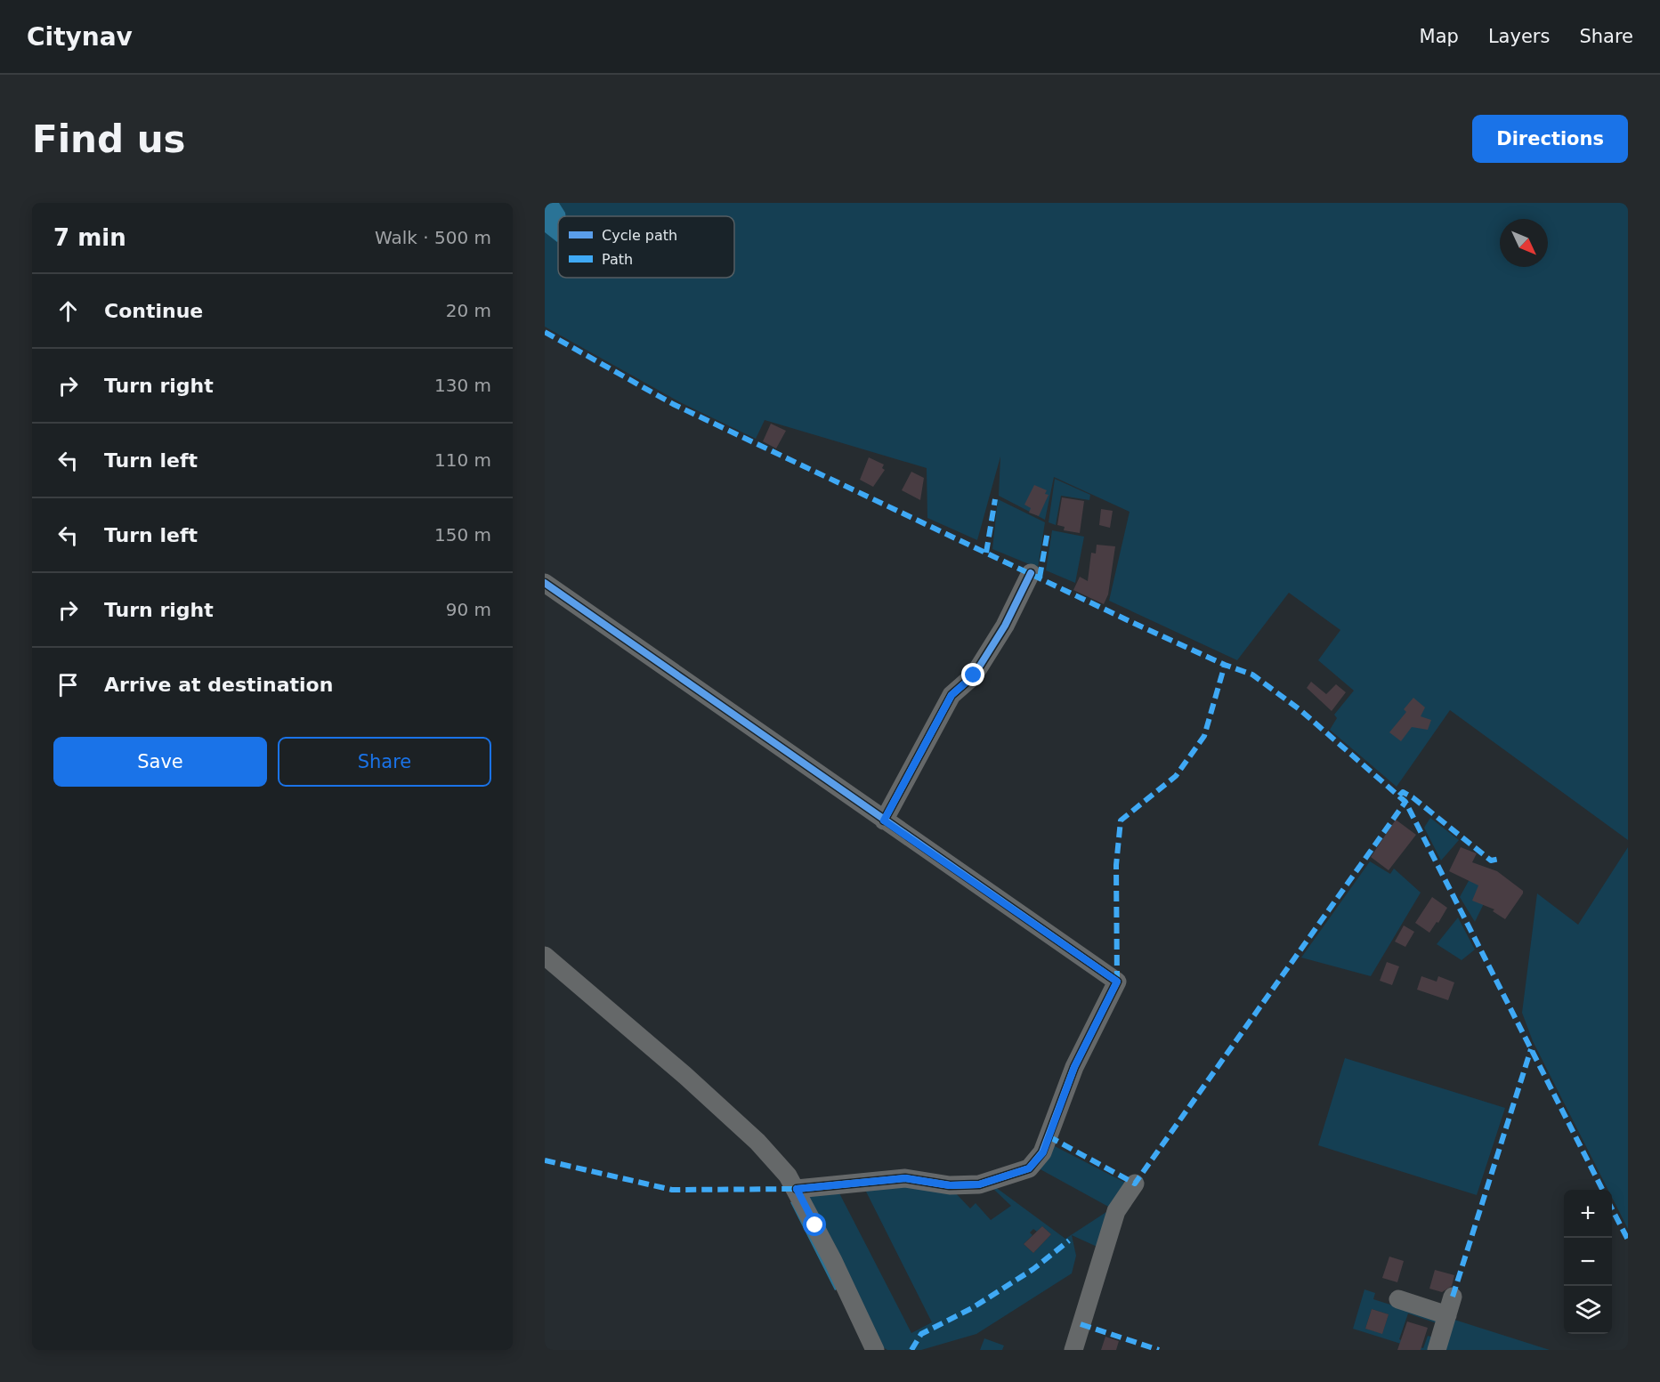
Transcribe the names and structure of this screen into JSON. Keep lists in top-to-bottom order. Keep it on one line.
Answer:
{"legend":["Cycle path","Path"],"north":"bottom right","page":{"header":"Citynav","nav":["Map","Layers","Share"],"buttons":["Directions",["Save","Share"]],"title":"Find us","heading":["7 min","Walk · 500 m"],"list":[["Continue","20 m"],["Turn right","130 m"],["Turn left","110 m"],["Turn left","150 m"],["Turn right","90 m"],"Arrive at destination"],"map_buttons":["+","−"]}}
